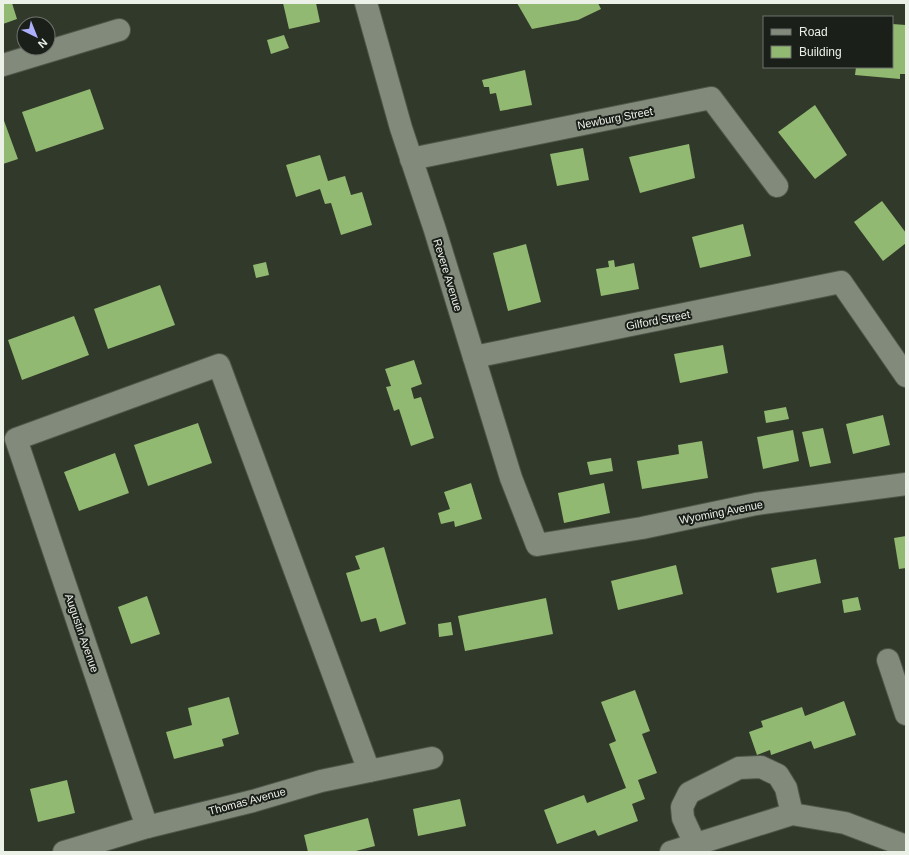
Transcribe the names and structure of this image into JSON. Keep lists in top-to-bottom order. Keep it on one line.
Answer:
{"streets":{"street":["Newburg Street","Revere Avenue","Gilford Street","Wyoming Avenue","Augustin Avenue","Thomas Avenue"]},"crossings":[["Newburg Street","Revere Avenue"],["Revere Avenue","Gilford Street"],["Revere Avenue","Wyoming Avenue"],["Augustin Avenue","Thomas Avenue"]],"legend":["Road","Building"],"north":"bottom right"}
